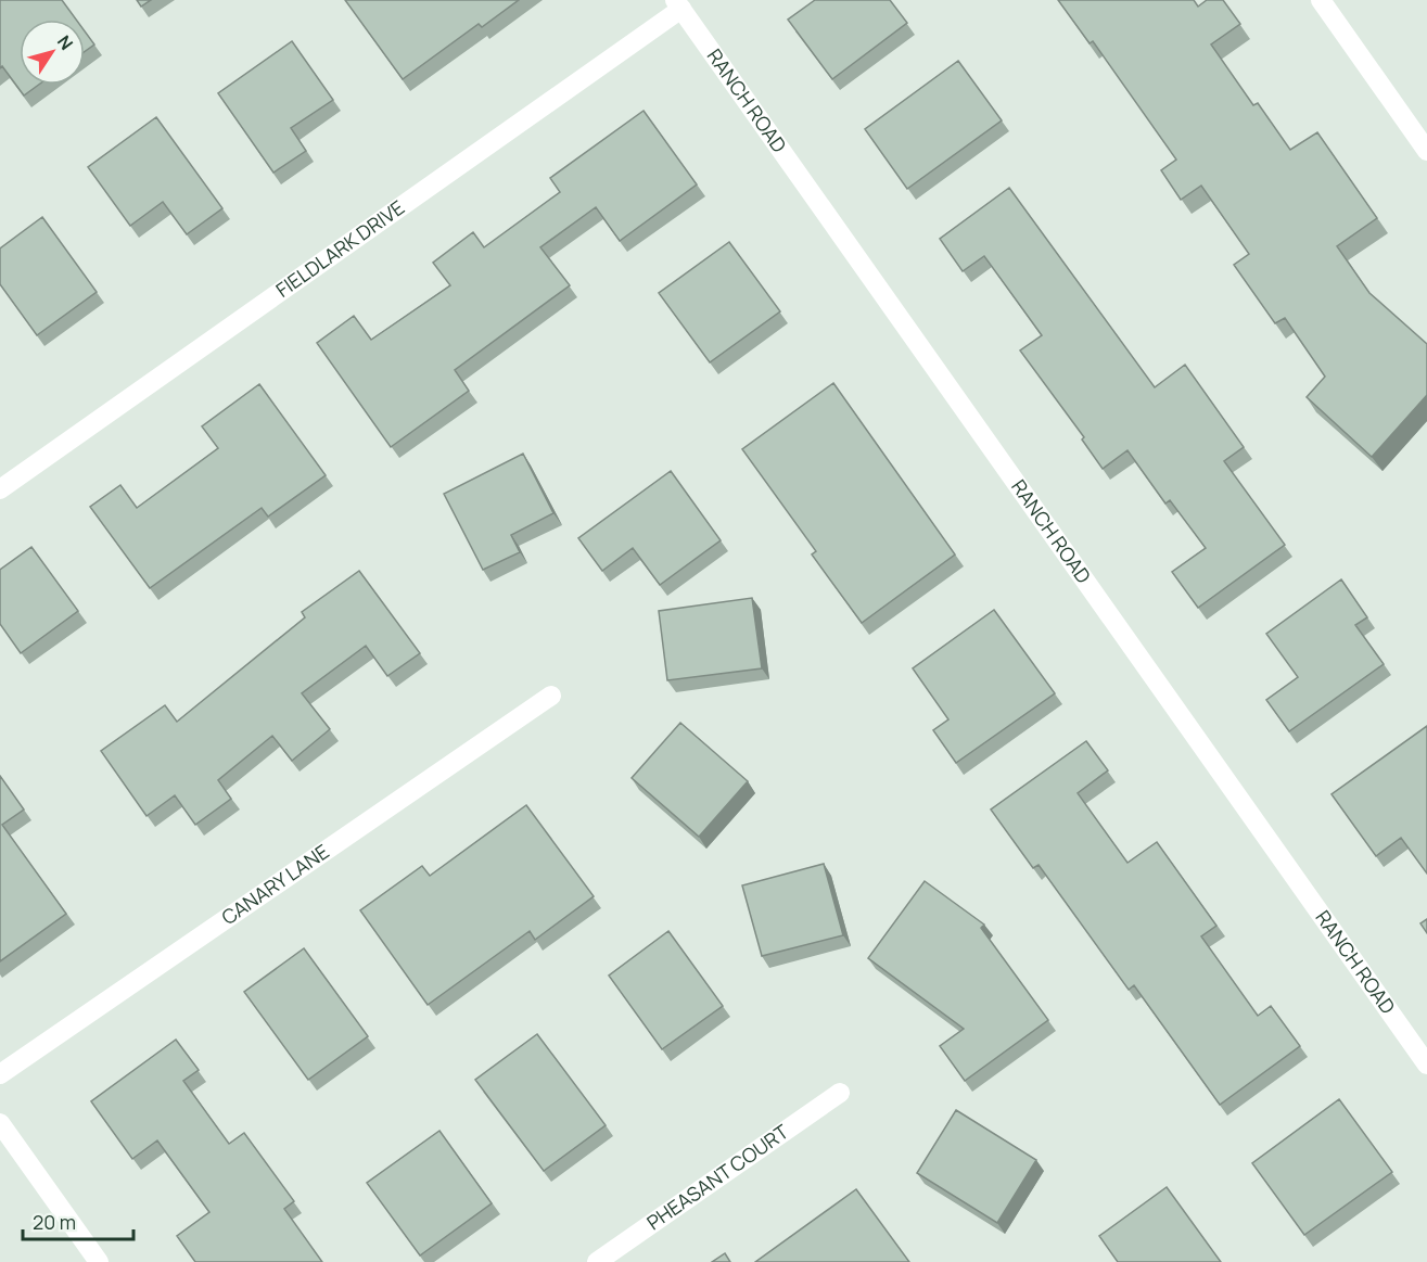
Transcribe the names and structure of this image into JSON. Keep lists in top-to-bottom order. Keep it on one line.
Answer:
{"streets":{"street":["RANCH ROAD","FIELDLARK DRIVE","CANARY LANE","PHEASANT COURT"]},"crossings":[["RANCH ROAD","FIELDLARK DRIVE"]],"scale_bar":"20 m","north":"top right"}
